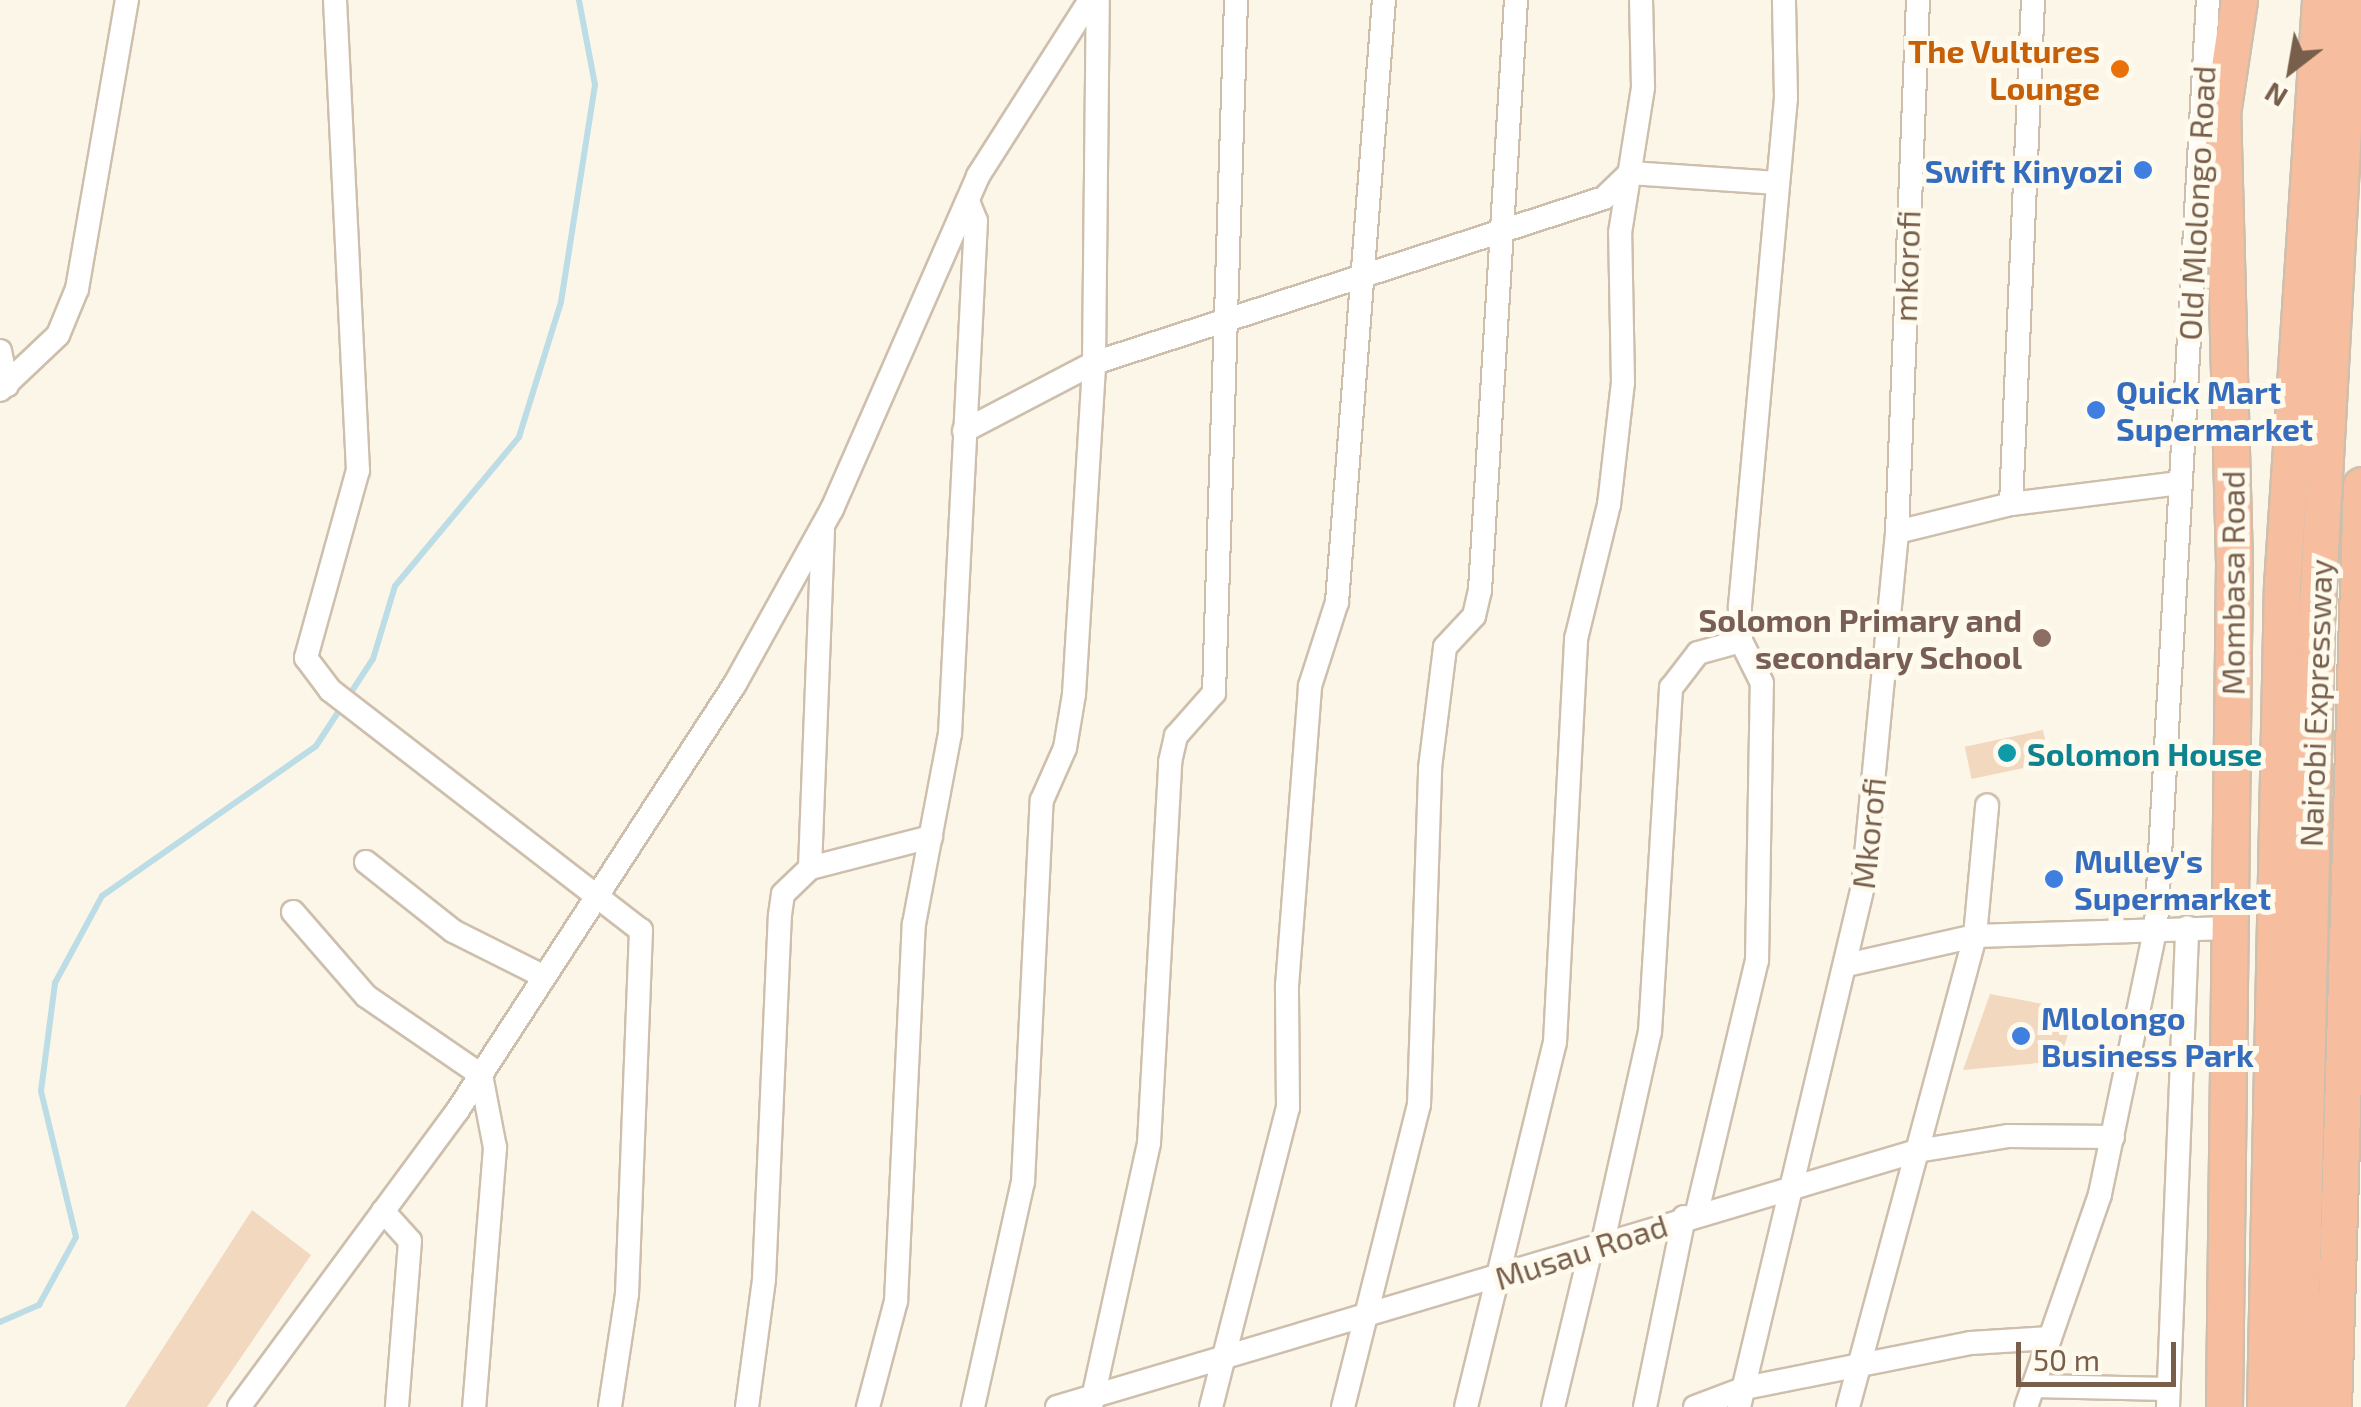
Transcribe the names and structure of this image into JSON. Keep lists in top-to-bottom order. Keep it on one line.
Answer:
{"streets":{"highway":["Mombasa Road","Nairobi Expressway"],"street":["Old Mlolongo Road","mkorofi","Mkorofi","Musau Road"]},"crossings":[["Old Mlolongo Road","Musau Road"],["mkorofi","Mkorofi"],["Mkorofi","Musau Road"]],"places":["The Vultures Lounge","Swift Kinyozi","Quick Mart Supermarket","Solomon Primary and secondary School","Solomon House","Mulley's Supermarket","Mlolongo Business Park"],"scale_bar":"50 m","north":"bottom left"}
